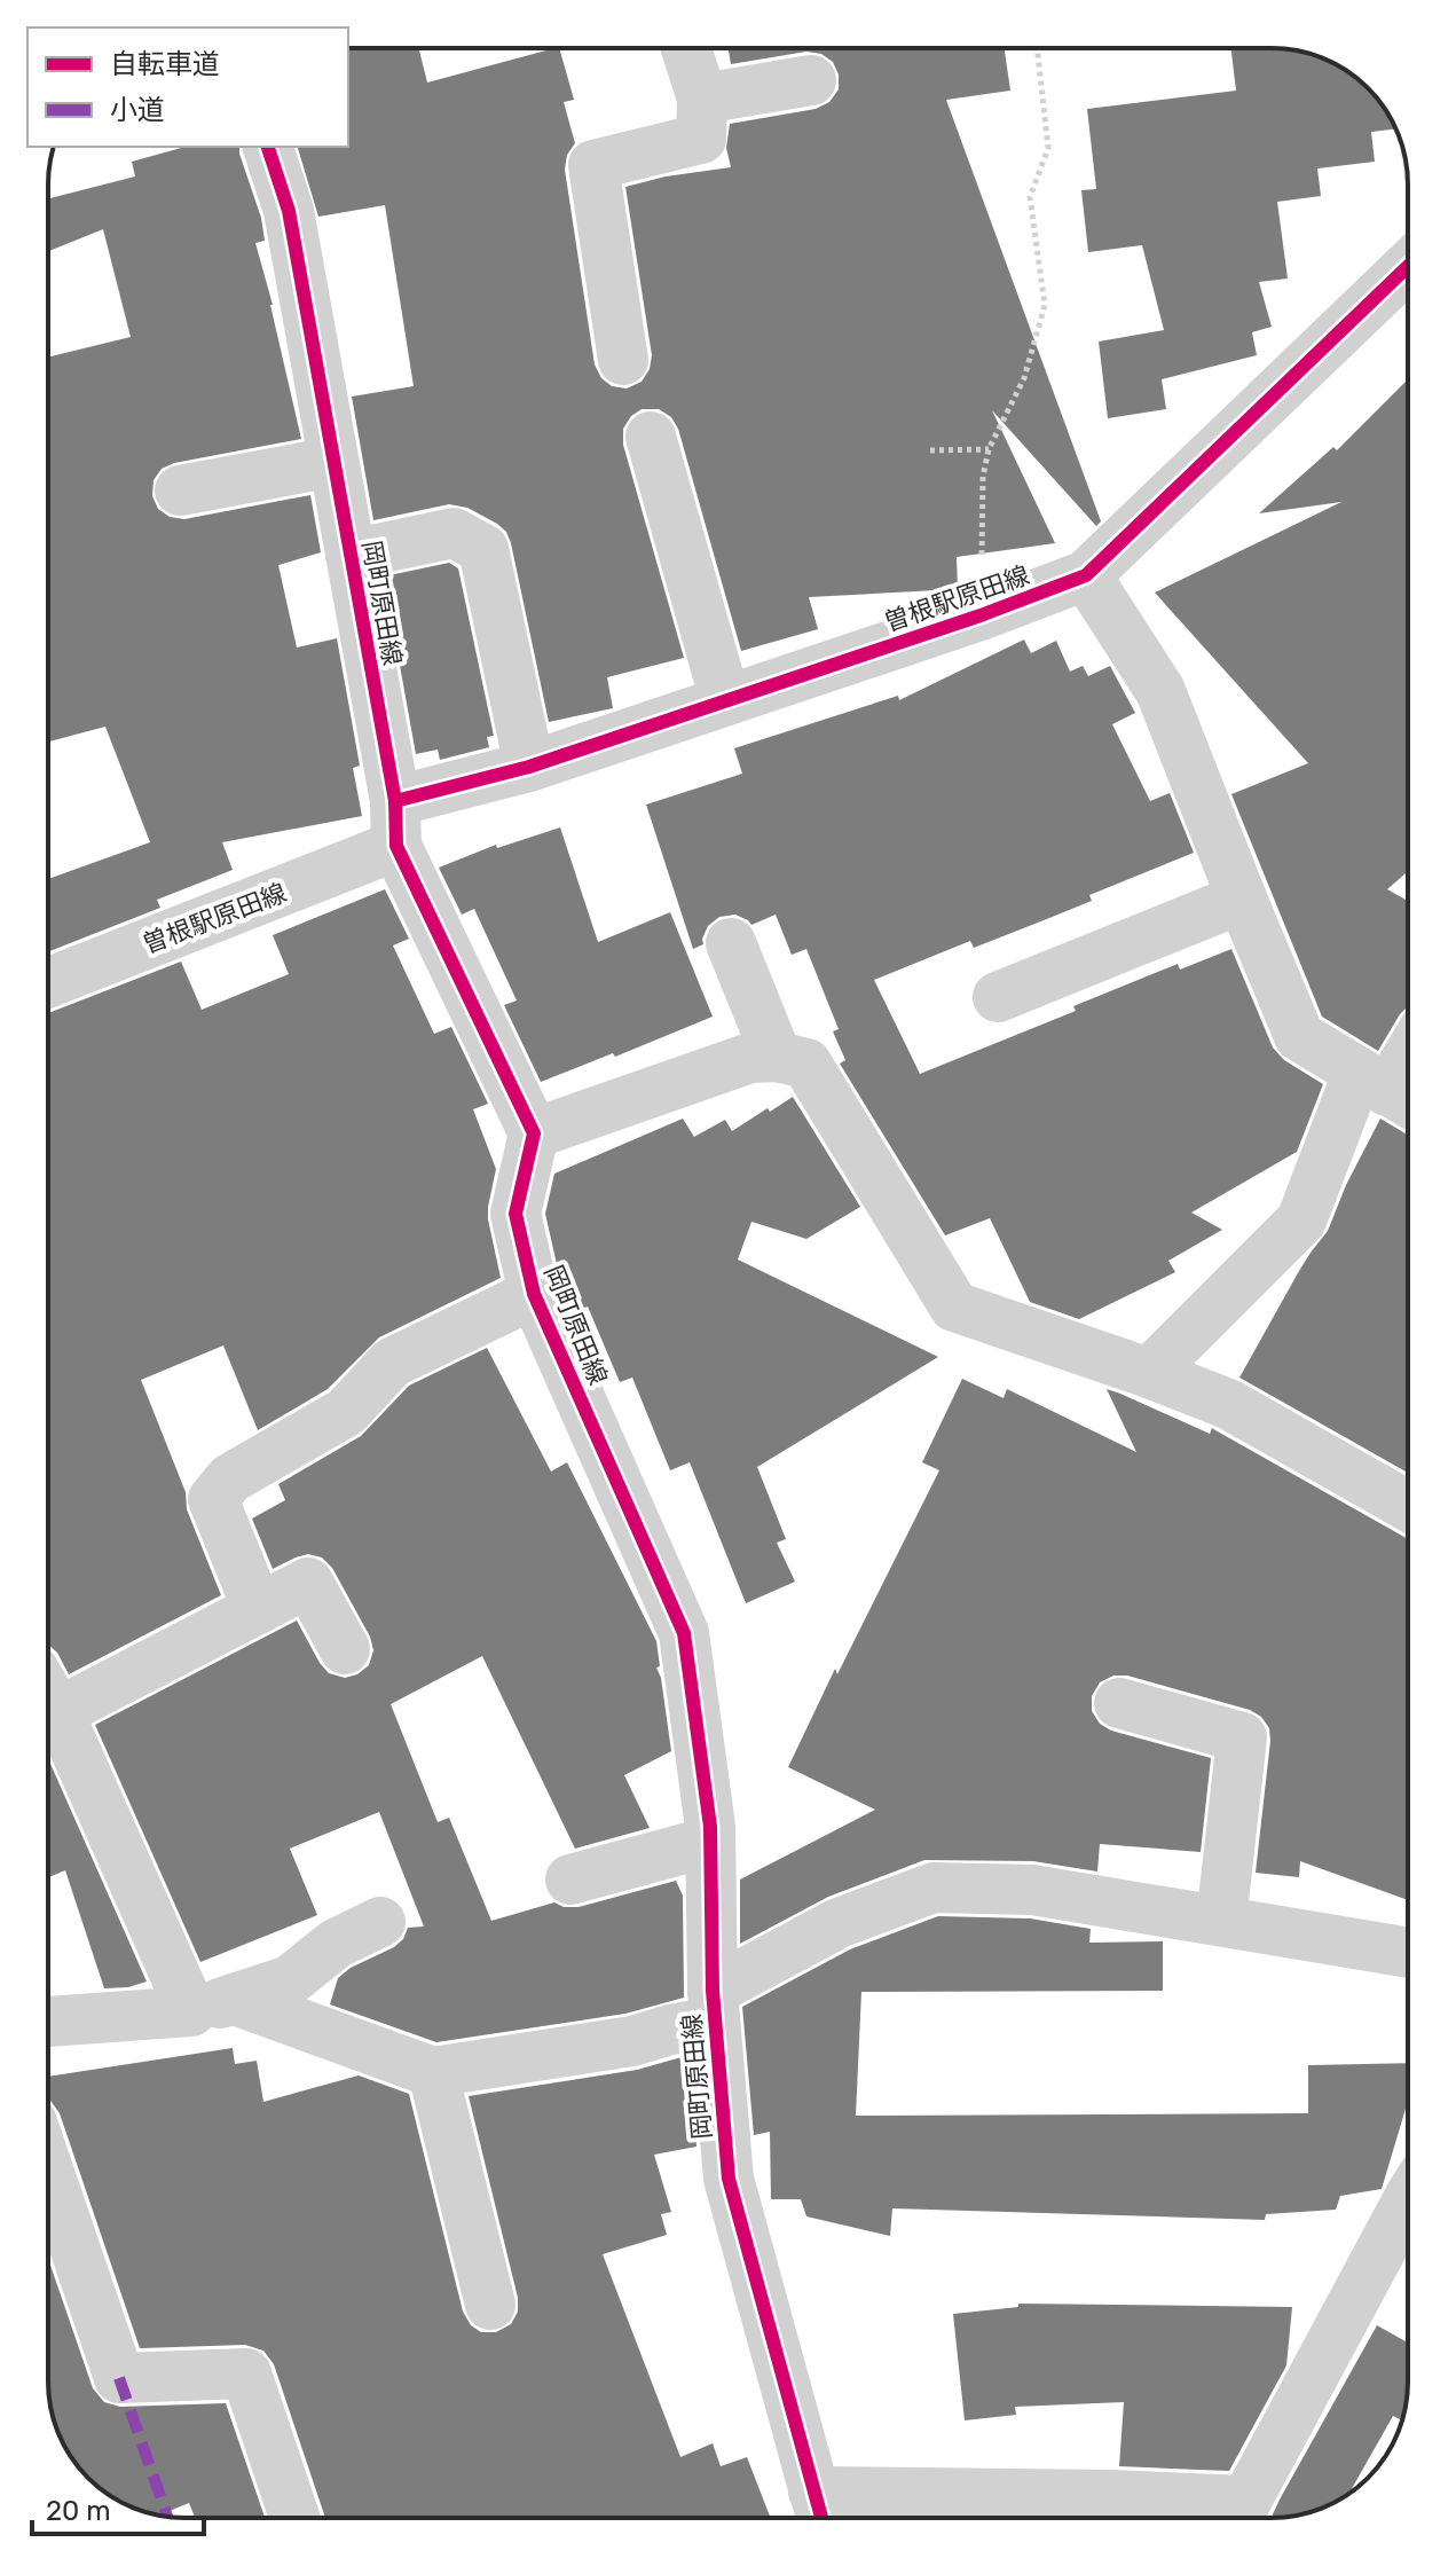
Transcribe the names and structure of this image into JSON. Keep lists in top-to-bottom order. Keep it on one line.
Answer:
{"streets":{"street":["曽根駅原田線","岡町原田線"]},"crossings":[["曽根駅原田線","岡町原田線"]],"legend":["自転車道","小道"],"scale_bar":"20 m"}
